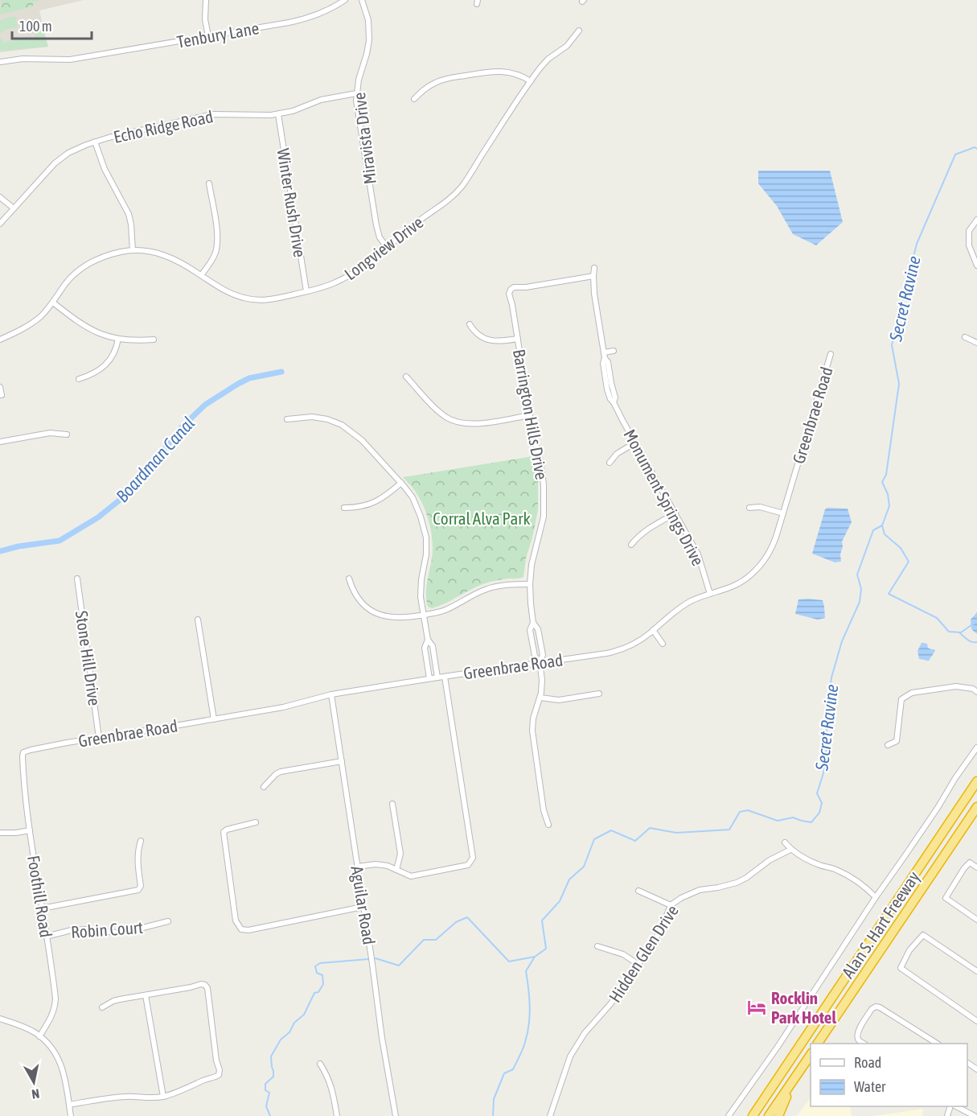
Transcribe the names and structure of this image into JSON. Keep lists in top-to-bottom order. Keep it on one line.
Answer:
{"streets":{"highway":["Alan S. Hart Freeway"],"street":["Tenbury Lane","Echo Ridge Road","Miravista Drive","Winter Rush Drive","Longview Drive","Barrington Hills Drive","Greenbrae Road","Monument Springs Drive","Stone Hill Drive","Foothill Road","Aguilar Road","Robin Court","Hidden Glen Drive"]},"crossings":[["Echo Ridge Road","Miravista Drive"],["Echo Ridge Road","Winter Rush Drive"],["Miravista Drive","Longview Drive"],["Winter Rush Drive","Longview Drive"],["Barrington Hills Drive","Greenbrae Road"],["Barrington Hills Drive","Monument Springs Drive"],["Greenbrae Road","Monument Springs Drive"],["Greenbrae Road","Stone Hill Drive"],["Greenbrae Road","Foothill Road"],["Greenbrae Road","Aguilar Road"],["Foothill Road","Robin Court"]],"water":["Secret Ravine","Boardman Canal"],"parks":["Corral Alva Park"],"places":{"hotel":["Rocklin Park Hotel"]},"legend":["Road","Water"],"scale_bar":"100 m","north":"bottom"}
